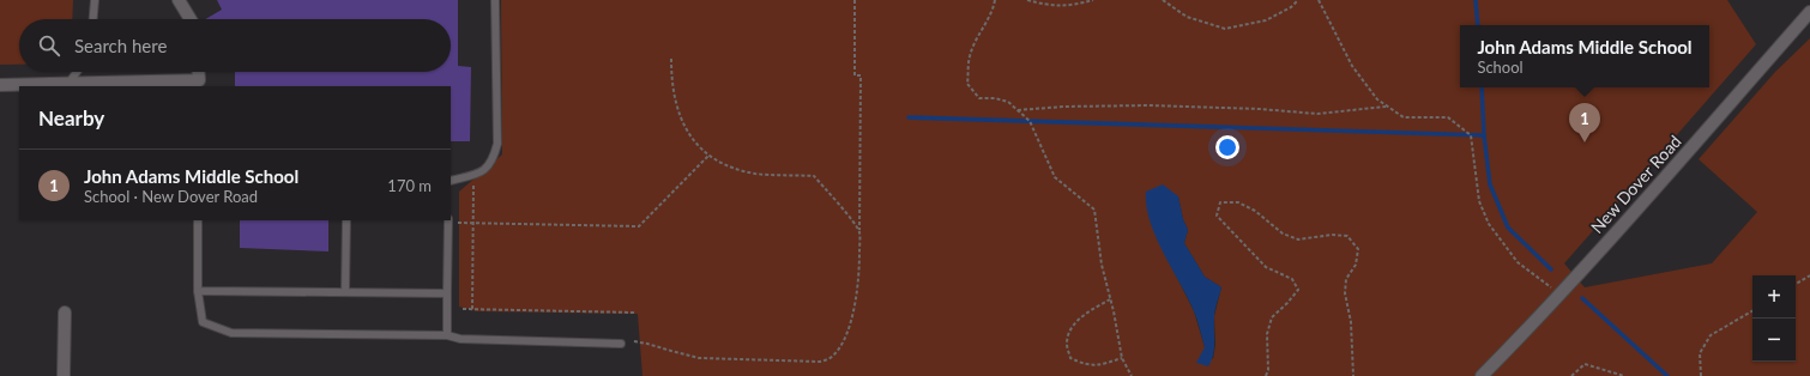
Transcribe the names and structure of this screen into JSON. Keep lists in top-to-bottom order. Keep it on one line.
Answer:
{"streets":{"street":["New Dover Road"]},"page":{"search":"Search here","popup":["John Adams Middle School","School"],"heading":"Nearby","pins":"1","list":[{"mark":"1","name":"John Adams Middle School","note":"School · New Dover Road","value":"170 m"}],"map_buttons":["+","−"]}}
